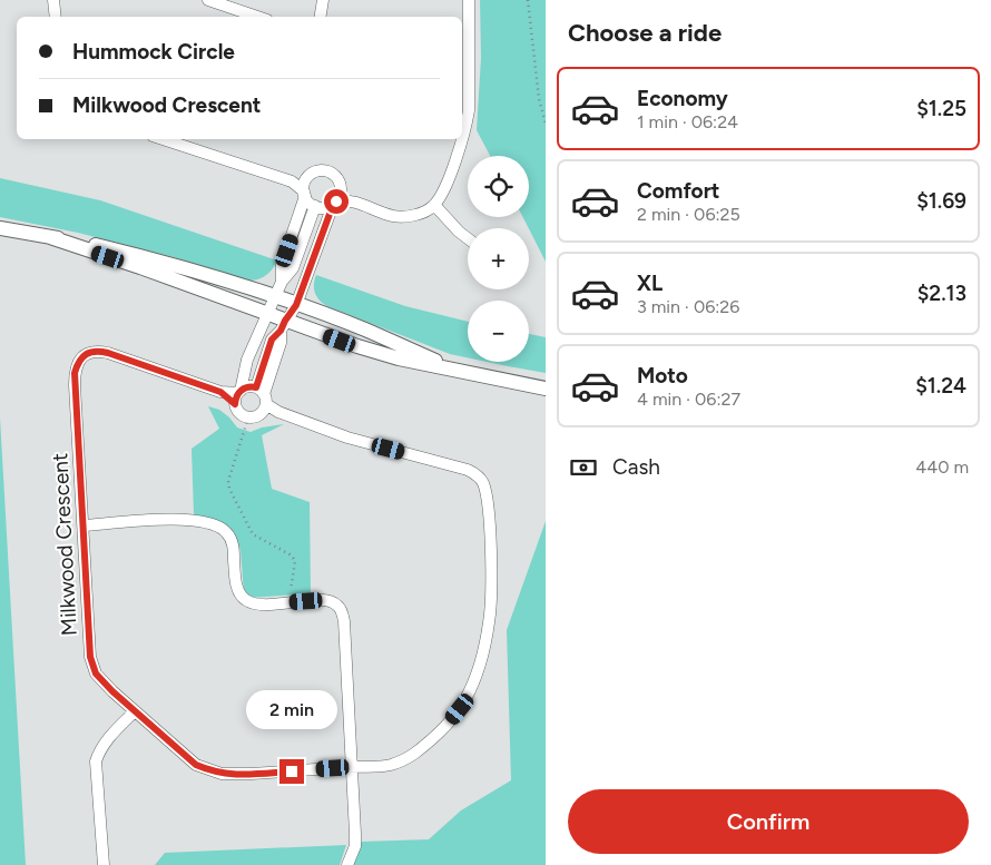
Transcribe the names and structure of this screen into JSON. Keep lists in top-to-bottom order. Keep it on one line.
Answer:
{"streets":{"street":["Milkwood Crescent"]},"page":{"heading":"Choose a ride","banner":["Hummock Circle","Milkwood Crescent"],"list":[{"name":"Economy","note":"1 min · 06:24","value":"$1.25"},{"name":"Comfort","note":"2 min · 06:25","value":"$1.69"},{"name":"XL","note":"3 min · 06:26","value":"$2.13"},{"name":"Moto","note":"4 min · 06:27","value":"$1.24"}],"map_buttons":["+","−"],"pay":["Cash","440 m"],"bubble":"2 min","buttons":"Confirm"}}
